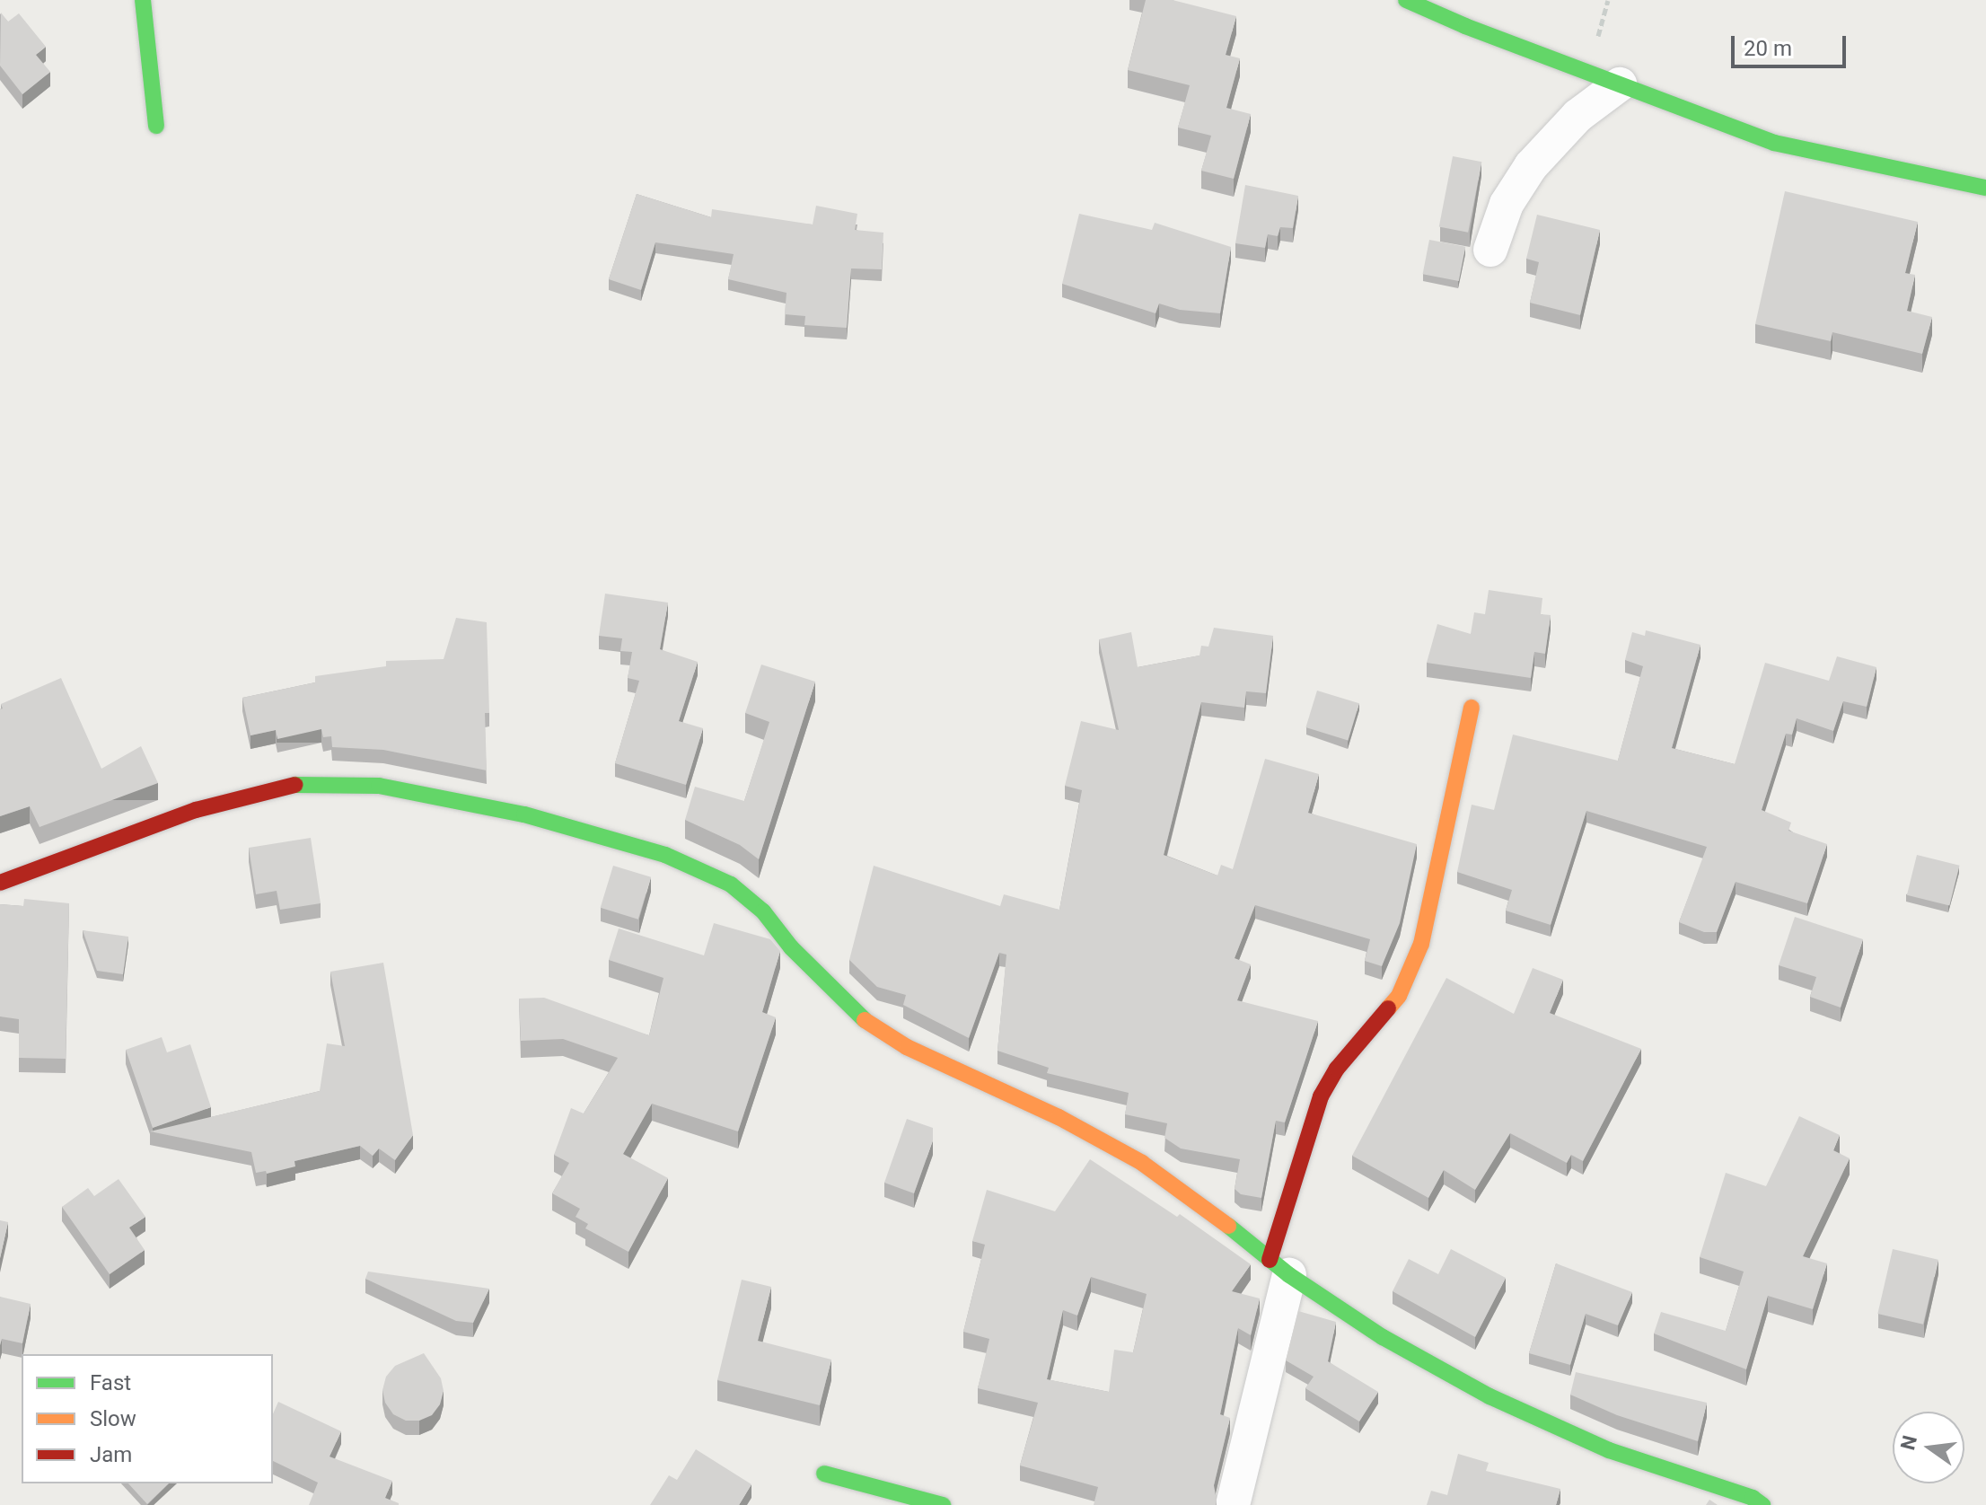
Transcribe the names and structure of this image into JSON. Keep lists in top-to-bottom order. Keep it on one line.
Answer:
{"legend":["Fast","Slow","Jam"],"scale_bar":"20 m","north":"left"}
